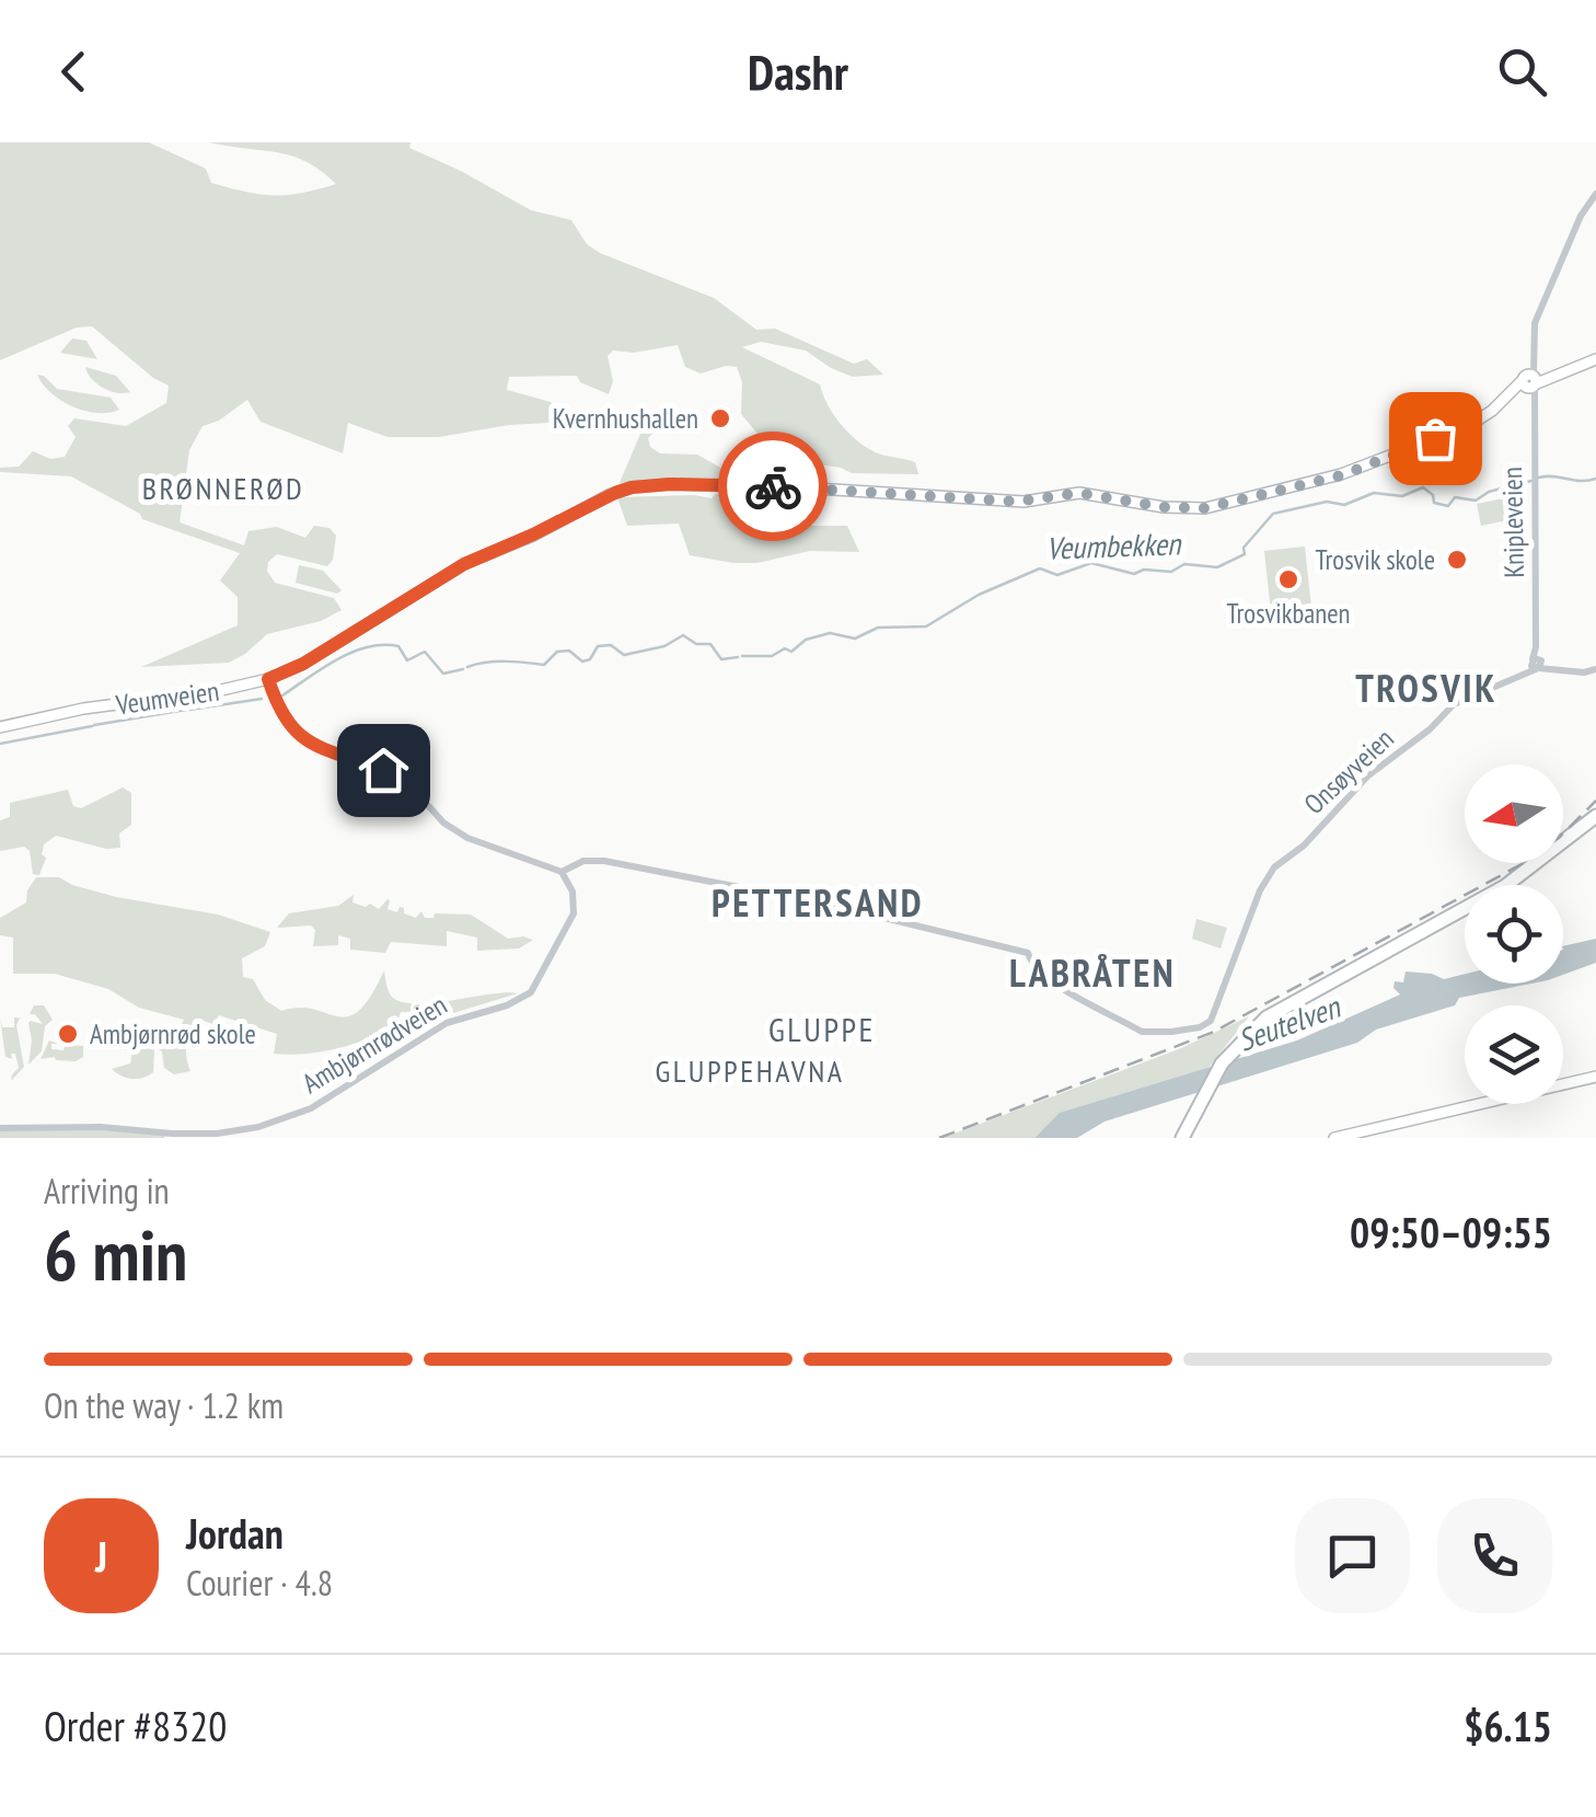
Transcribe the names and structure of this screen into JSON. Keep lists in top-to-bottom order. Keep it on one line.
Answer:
{"streets":{"main road":["Veumveien"],"street":["Knipleveien","Onsøyveien","Ambjørnrødveien"]},"crossings":[["Knipleveien","Veumveien"],["Knipleveien","Onsøyveien"],["Onsøyveien","Ambjørnrødveien"]],"districts":["BRØNNERØD","TROSVIK","PETTERSAND","LABRÅTEN","GLUPPE","GLUPPEHAVNA"],"water":["Veumbekken","Seutelven"],"places":["Kvernhushallen","Trosvik skole","Trosvikbanen","Ambjørnrød skole"],"north":"left","page":{"header":"Dashr","heading":["6 min","Arriving in","09:50–09:55"],"panel":["Jordan","Courier · 4.8","Order #8320","$6.15"],"bar":"On the way · 1.2 km","round":"J"}}
